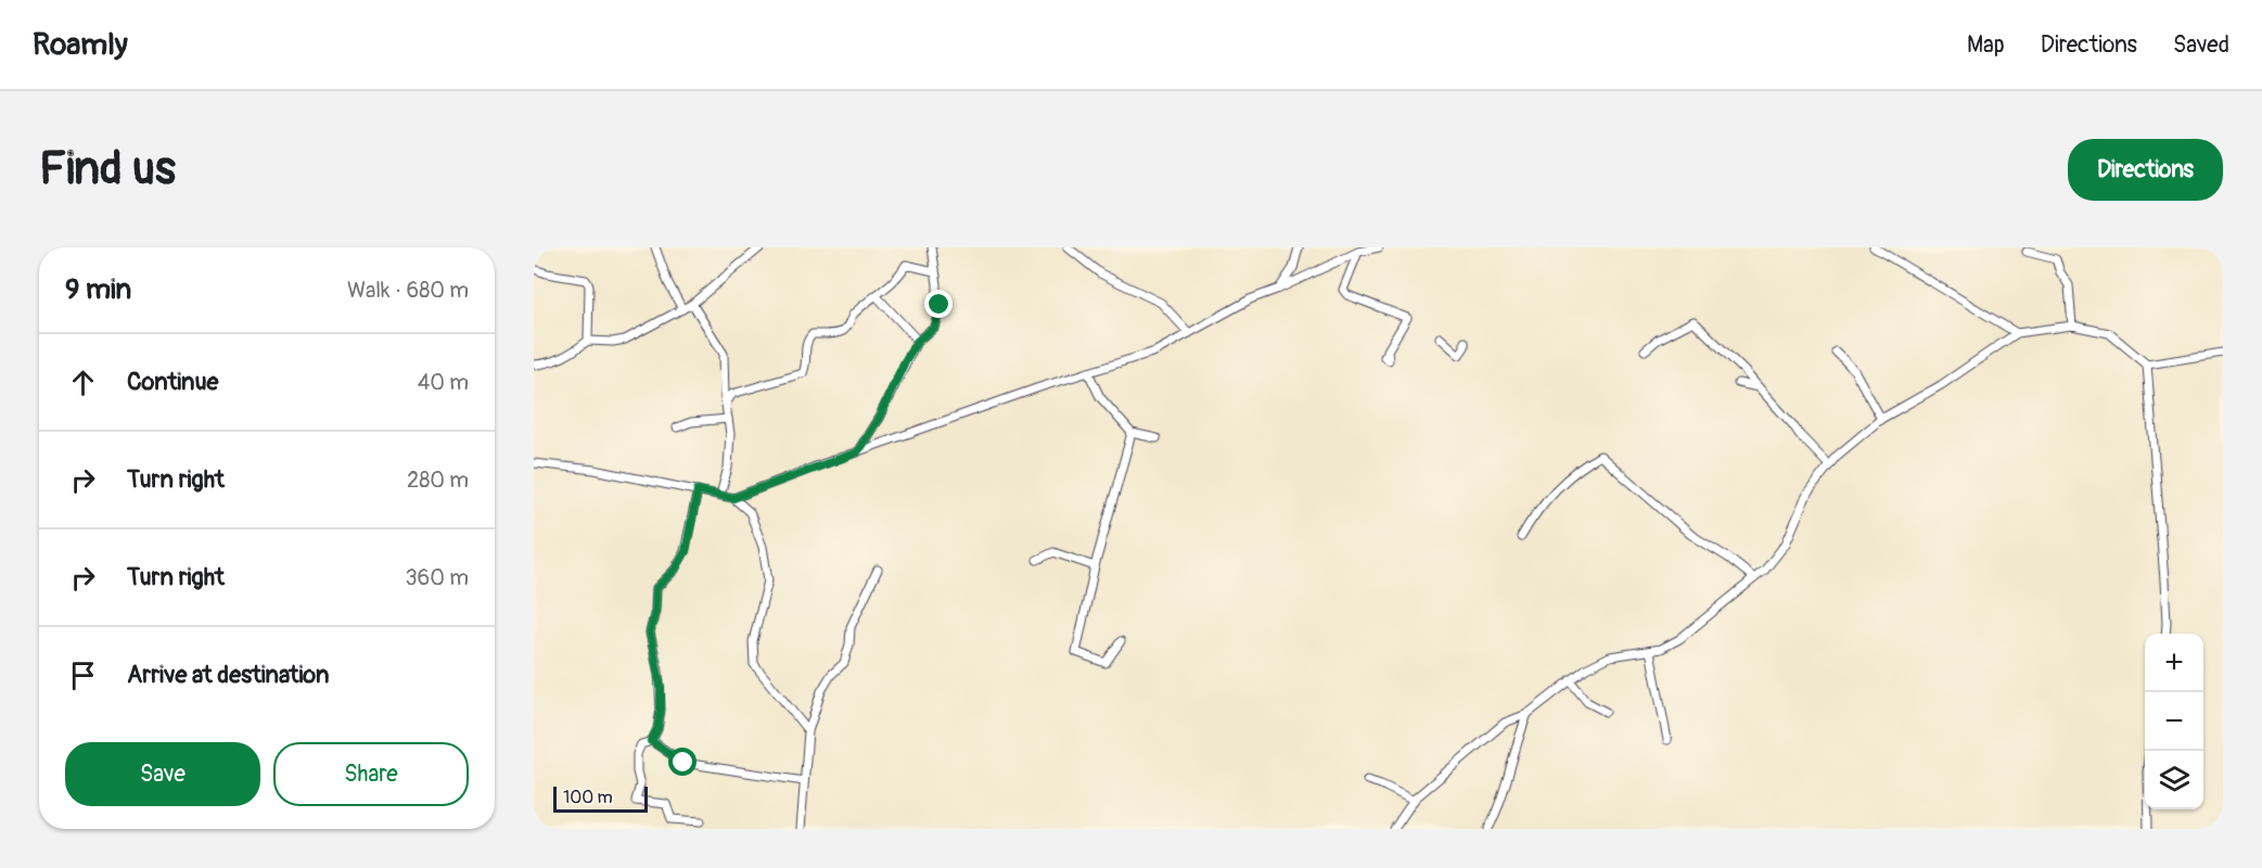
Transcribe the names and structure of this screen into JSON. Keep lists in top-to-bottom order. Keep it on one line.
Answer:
{"scale_bar":"100 m","page":{"header":"Roamly","nav":["Map","Directions","Saved"],"buttons":["Directions",["Save","Share"]],"title":"Find us","heading":["9 min","Walk · 680 m"],"list":[["Continue","40 m"],["Turn right","280 m"],["Turn right","360 m"],"Arrive at destination"],"map_buttons":["+","−"],"scale":"100 m"}}
